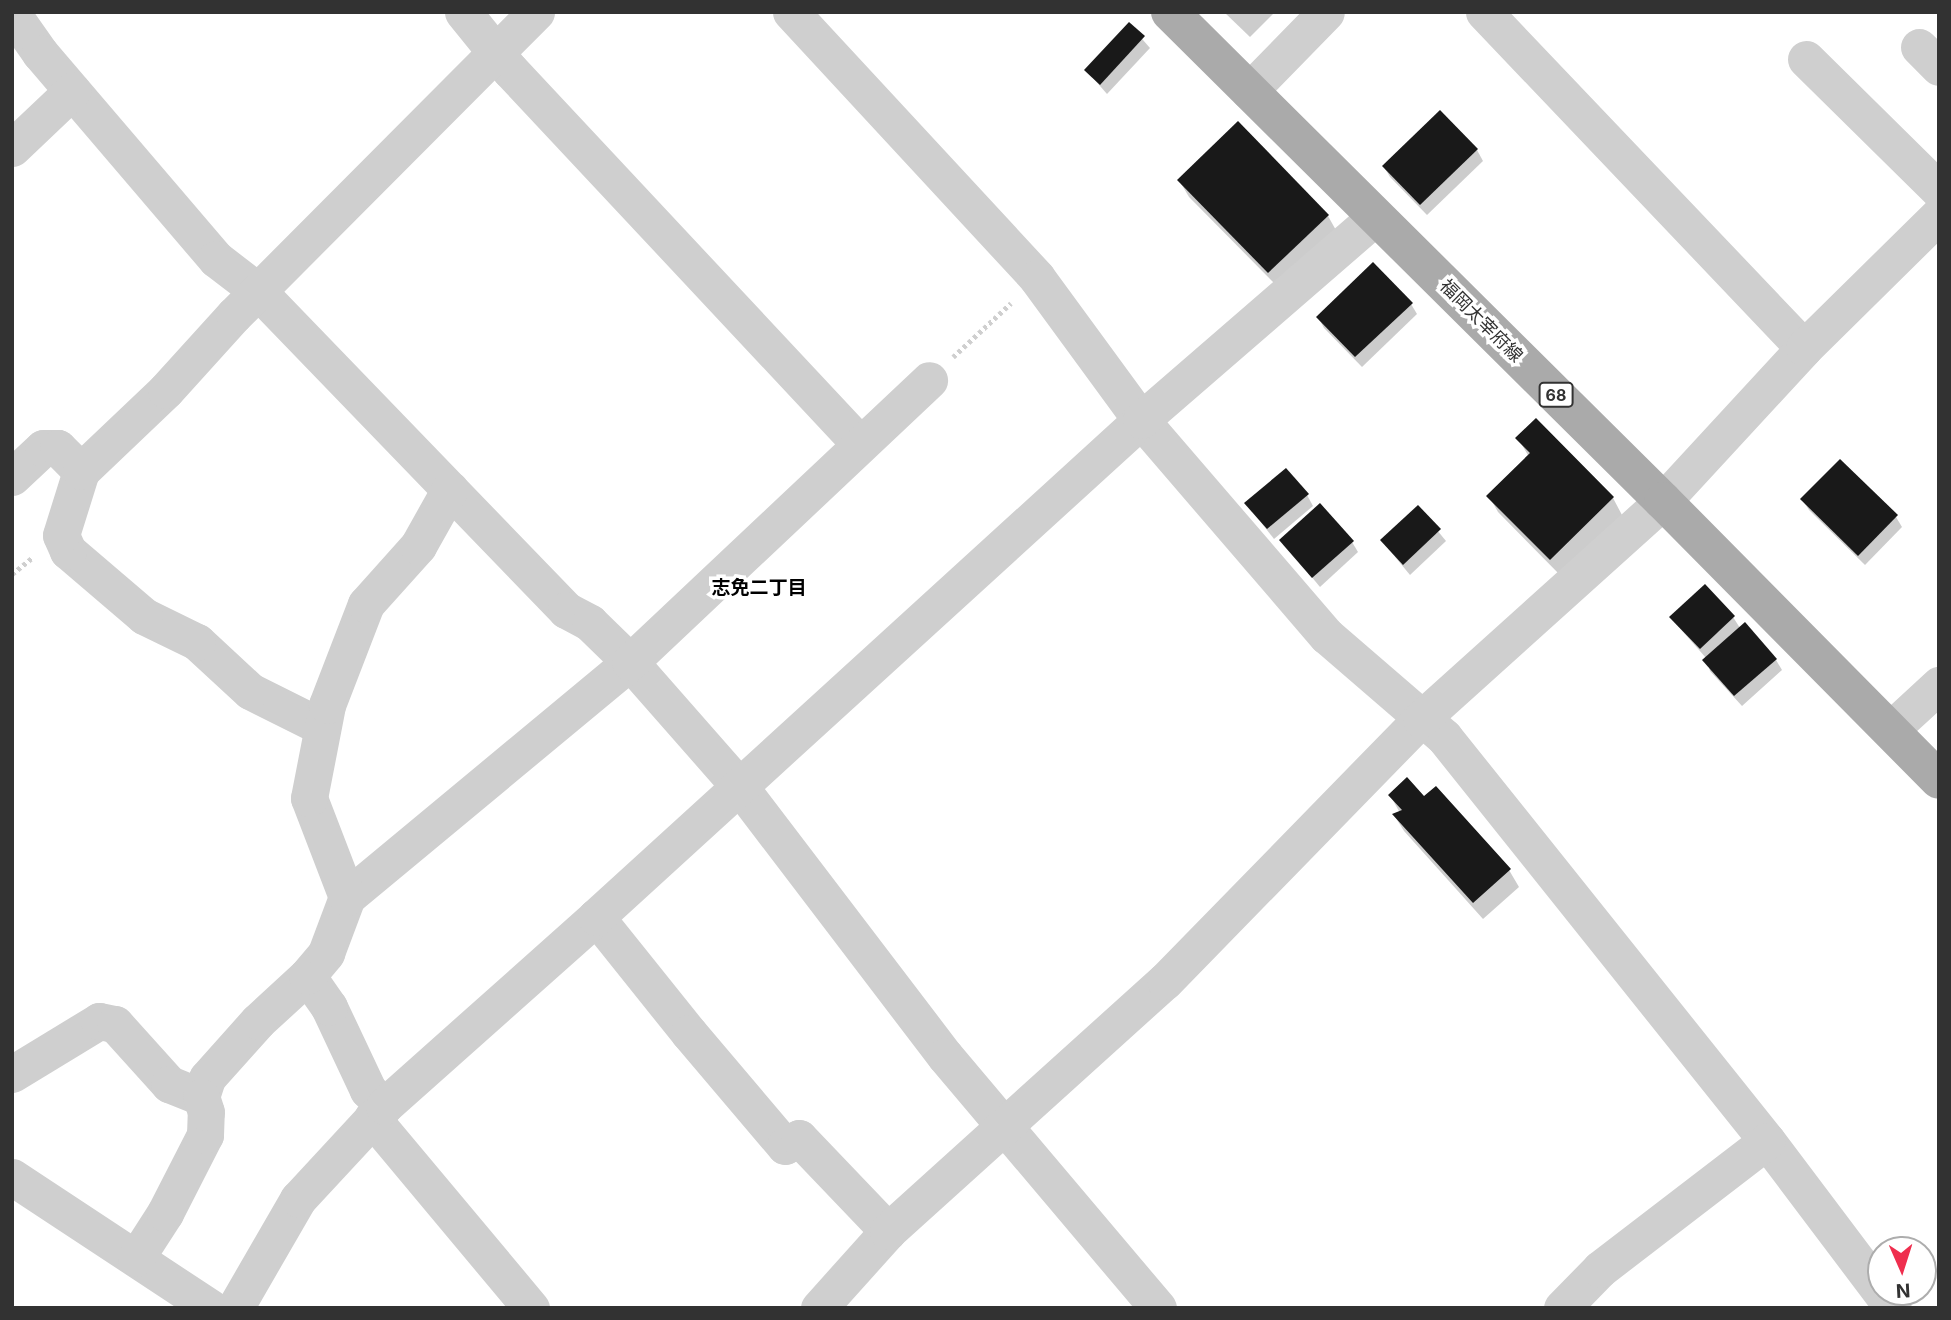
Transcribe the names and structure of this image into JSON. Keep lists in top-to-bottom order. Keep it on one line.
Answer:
{"streets":{"main road":["福岡太宰府線","68"]},"districts":["志免二丁目"],"north":"bottom"}
